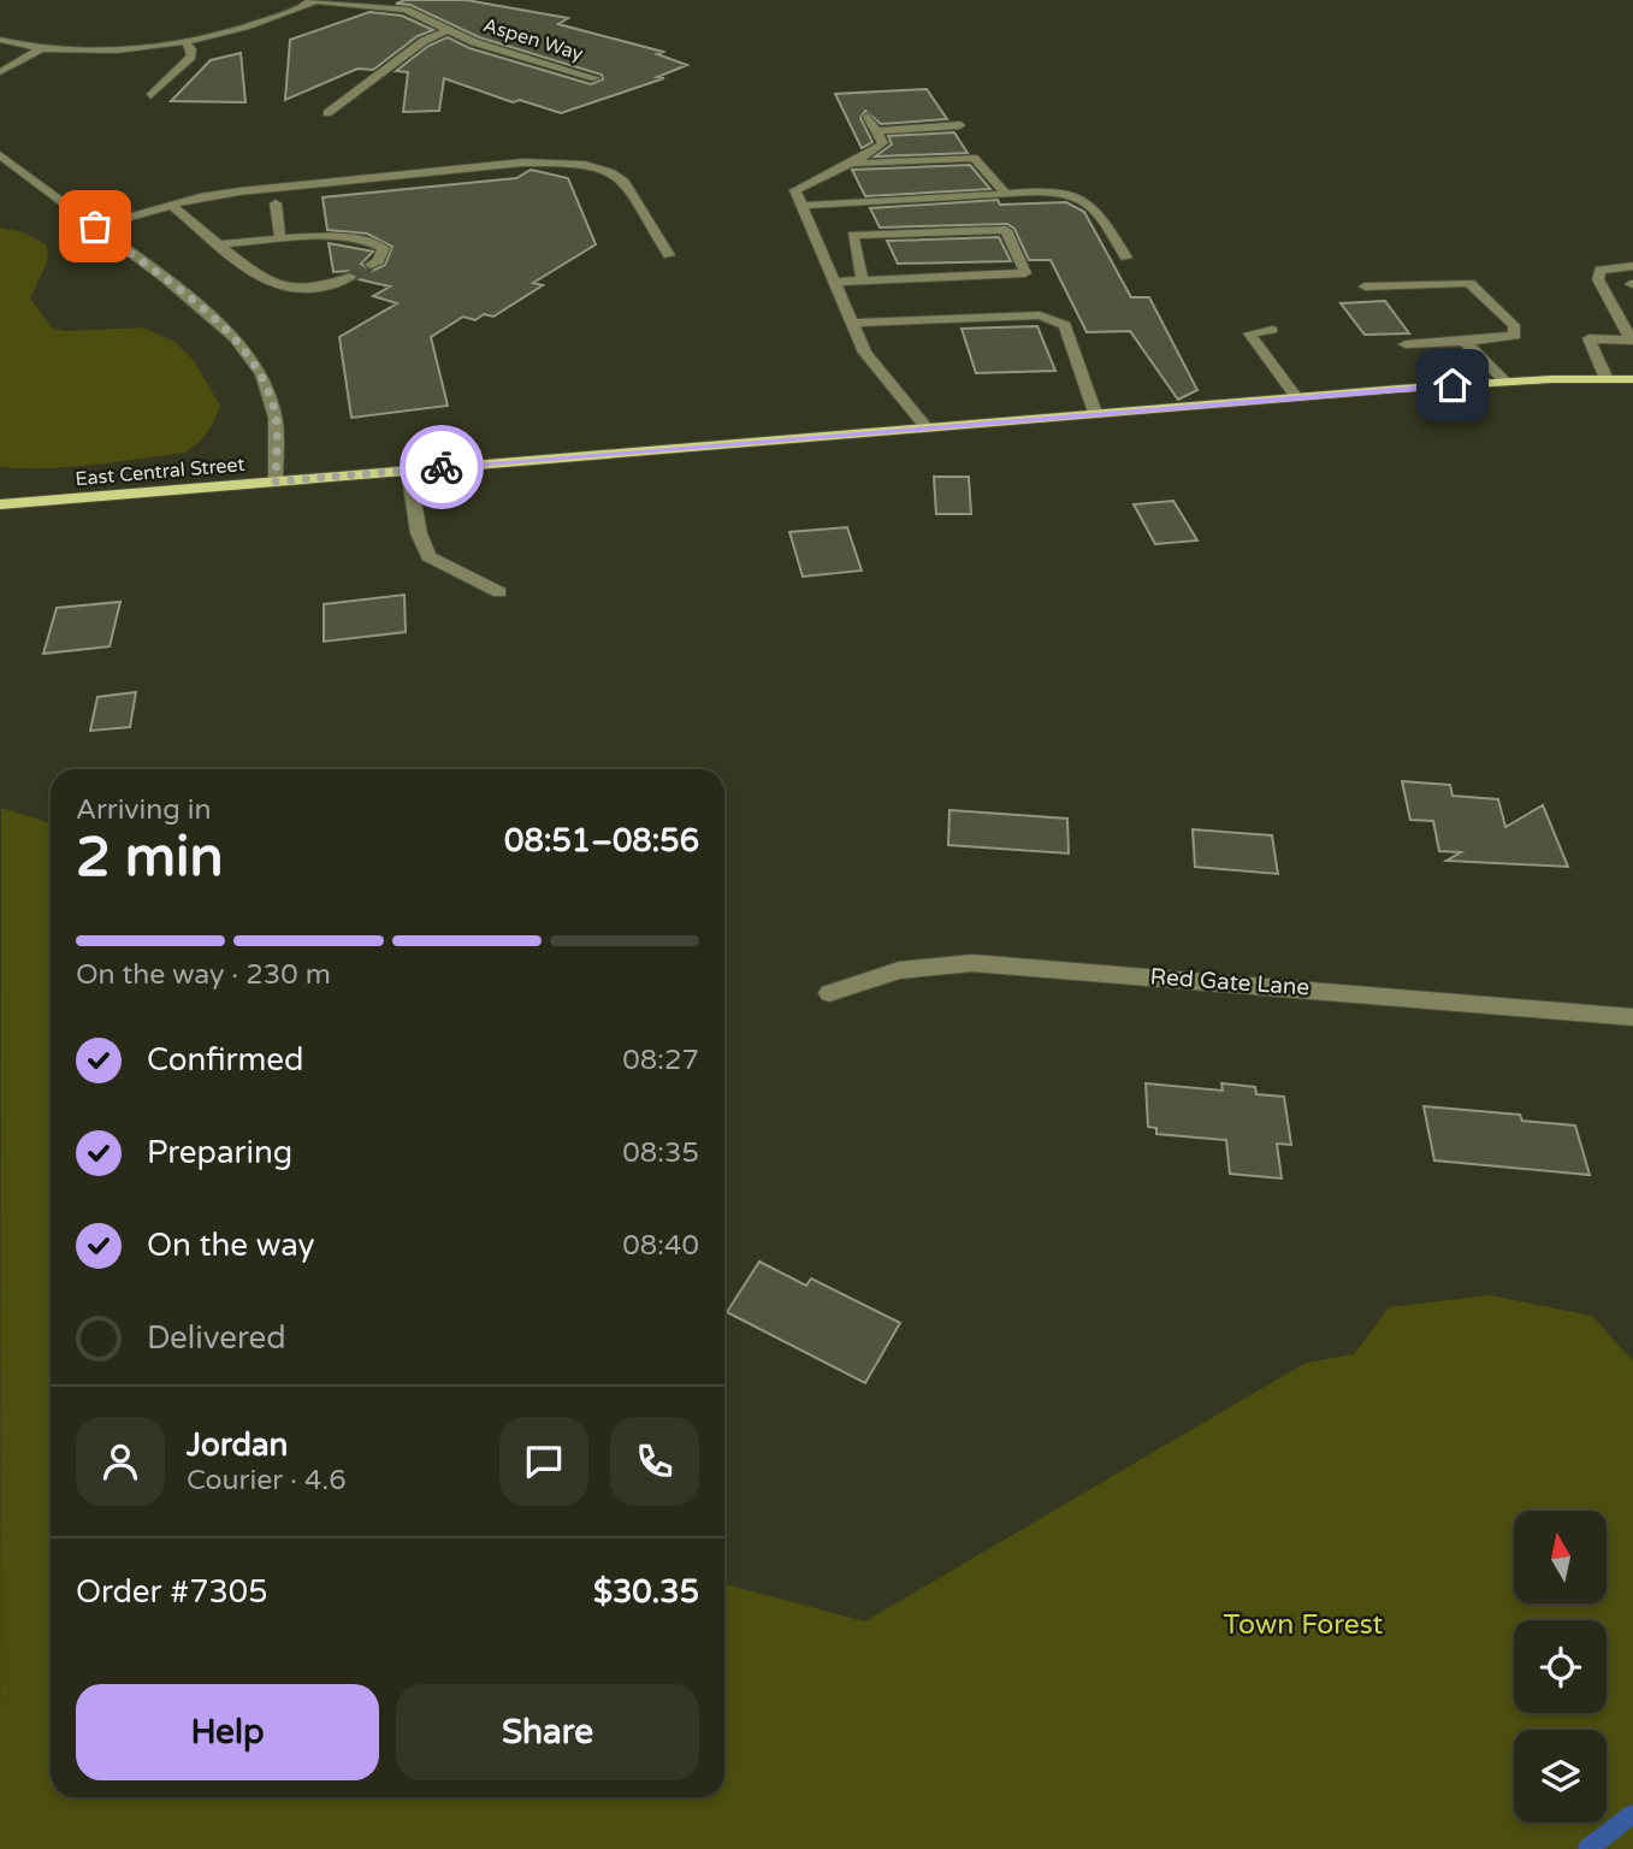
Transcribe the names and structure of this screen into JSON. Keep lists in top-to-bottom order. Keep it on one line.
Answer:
{"streets":{"main road":["East Central Street"],"street":["Aspen Way","Red Gate Lane"]},"parks":["Town Forest"],"north":"top","page":{"heading":["2 min","Arriving in","08:51–08:56"],"panel":["Jordan","Courier · 4.6","Order #7305","$30.35"],"bar":"On the way · 230 m","list":[["Confirmed","08:27"],["Preparing","08:35"],["On the way","08:40"],"Delivered"],"buttons":["Help","Share"]}}
